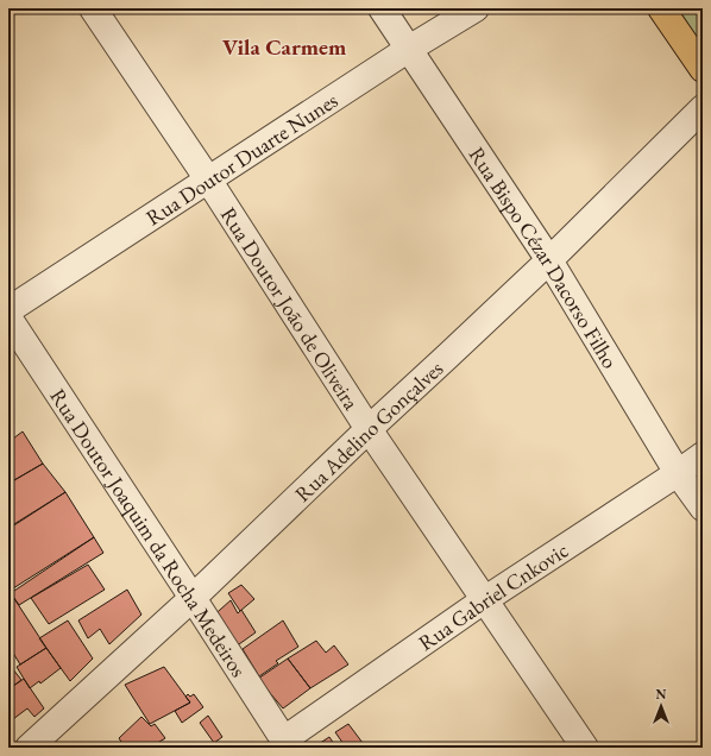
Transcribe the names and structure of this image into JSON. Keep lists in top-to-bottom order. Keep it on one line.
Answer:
{"streets":{"street":["Rua Doutor Duarte Nunes","Rua Bispo Cézar Dacorso Filho","Rua Doutor João de Oliveira","Rua Adelino Gonçalves","Rua Doutor Joaquim da Rocha Medeiros","Rua Gabriel Cnkovic"]},"crossings":[["Rua Doutor Duarte Nunes","Rua Bispo Cézar Dacorso Filho"],["Rua Doutor Duarte Nunes","Rua Doutor João de Oliveira"],["Rua Bispo Cézar Dacorso Filho","Rua Adelino Gonçalves"],["Rua Bispo Cézar Dacorso Filho","Rua Gabriel Cnkovic"],["Rua Doutor João de Oliveira","Rua Adelino Gonçalves"],["Rua Doutor João de Oliveira","Rua Gabriel Cnkovic"],["Rua Adelino Gonçalves","Rua Doutor Joaquim da Rocha Medeiros"],["Rua Doutor Joaquim da Rocha Medeiros","Rua Gabriel Cnkovic"]],"districts":["Vila Carmem"],"north":"top"}
